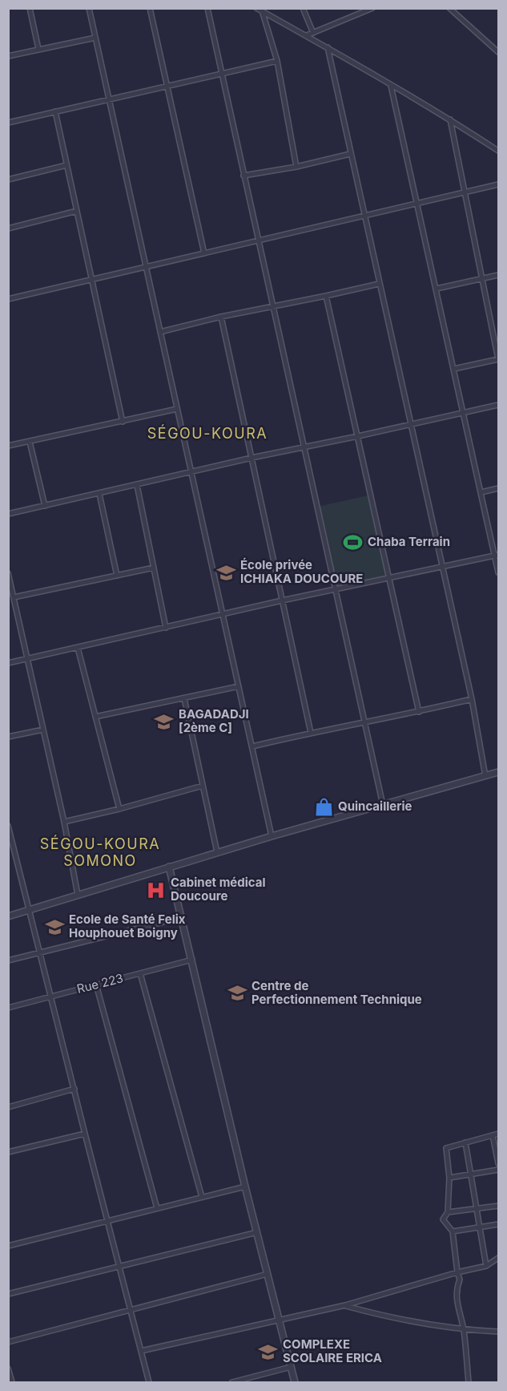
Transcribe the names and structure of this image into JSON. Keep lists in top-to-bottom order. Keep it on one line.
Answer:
{"streets":{"street":["Rue 223"]},"districts":["SÉGOU-KOURA","SÉGOU-KOURA SOMONO"],"places":{"sports":["Chaba Terrain"],"school or university":["École privée ICHIAKA DOUCOURE","BAGADADJI [2ème C]","Ecole de Santé Felix Houphouet Boigny","Centre de Perfectionnement Technique","COMPLEXE SCOLAIRE ERICA"],"shop":["Quincaillerie"],"hospital":["Cabinet médical Doucoure"]}}
